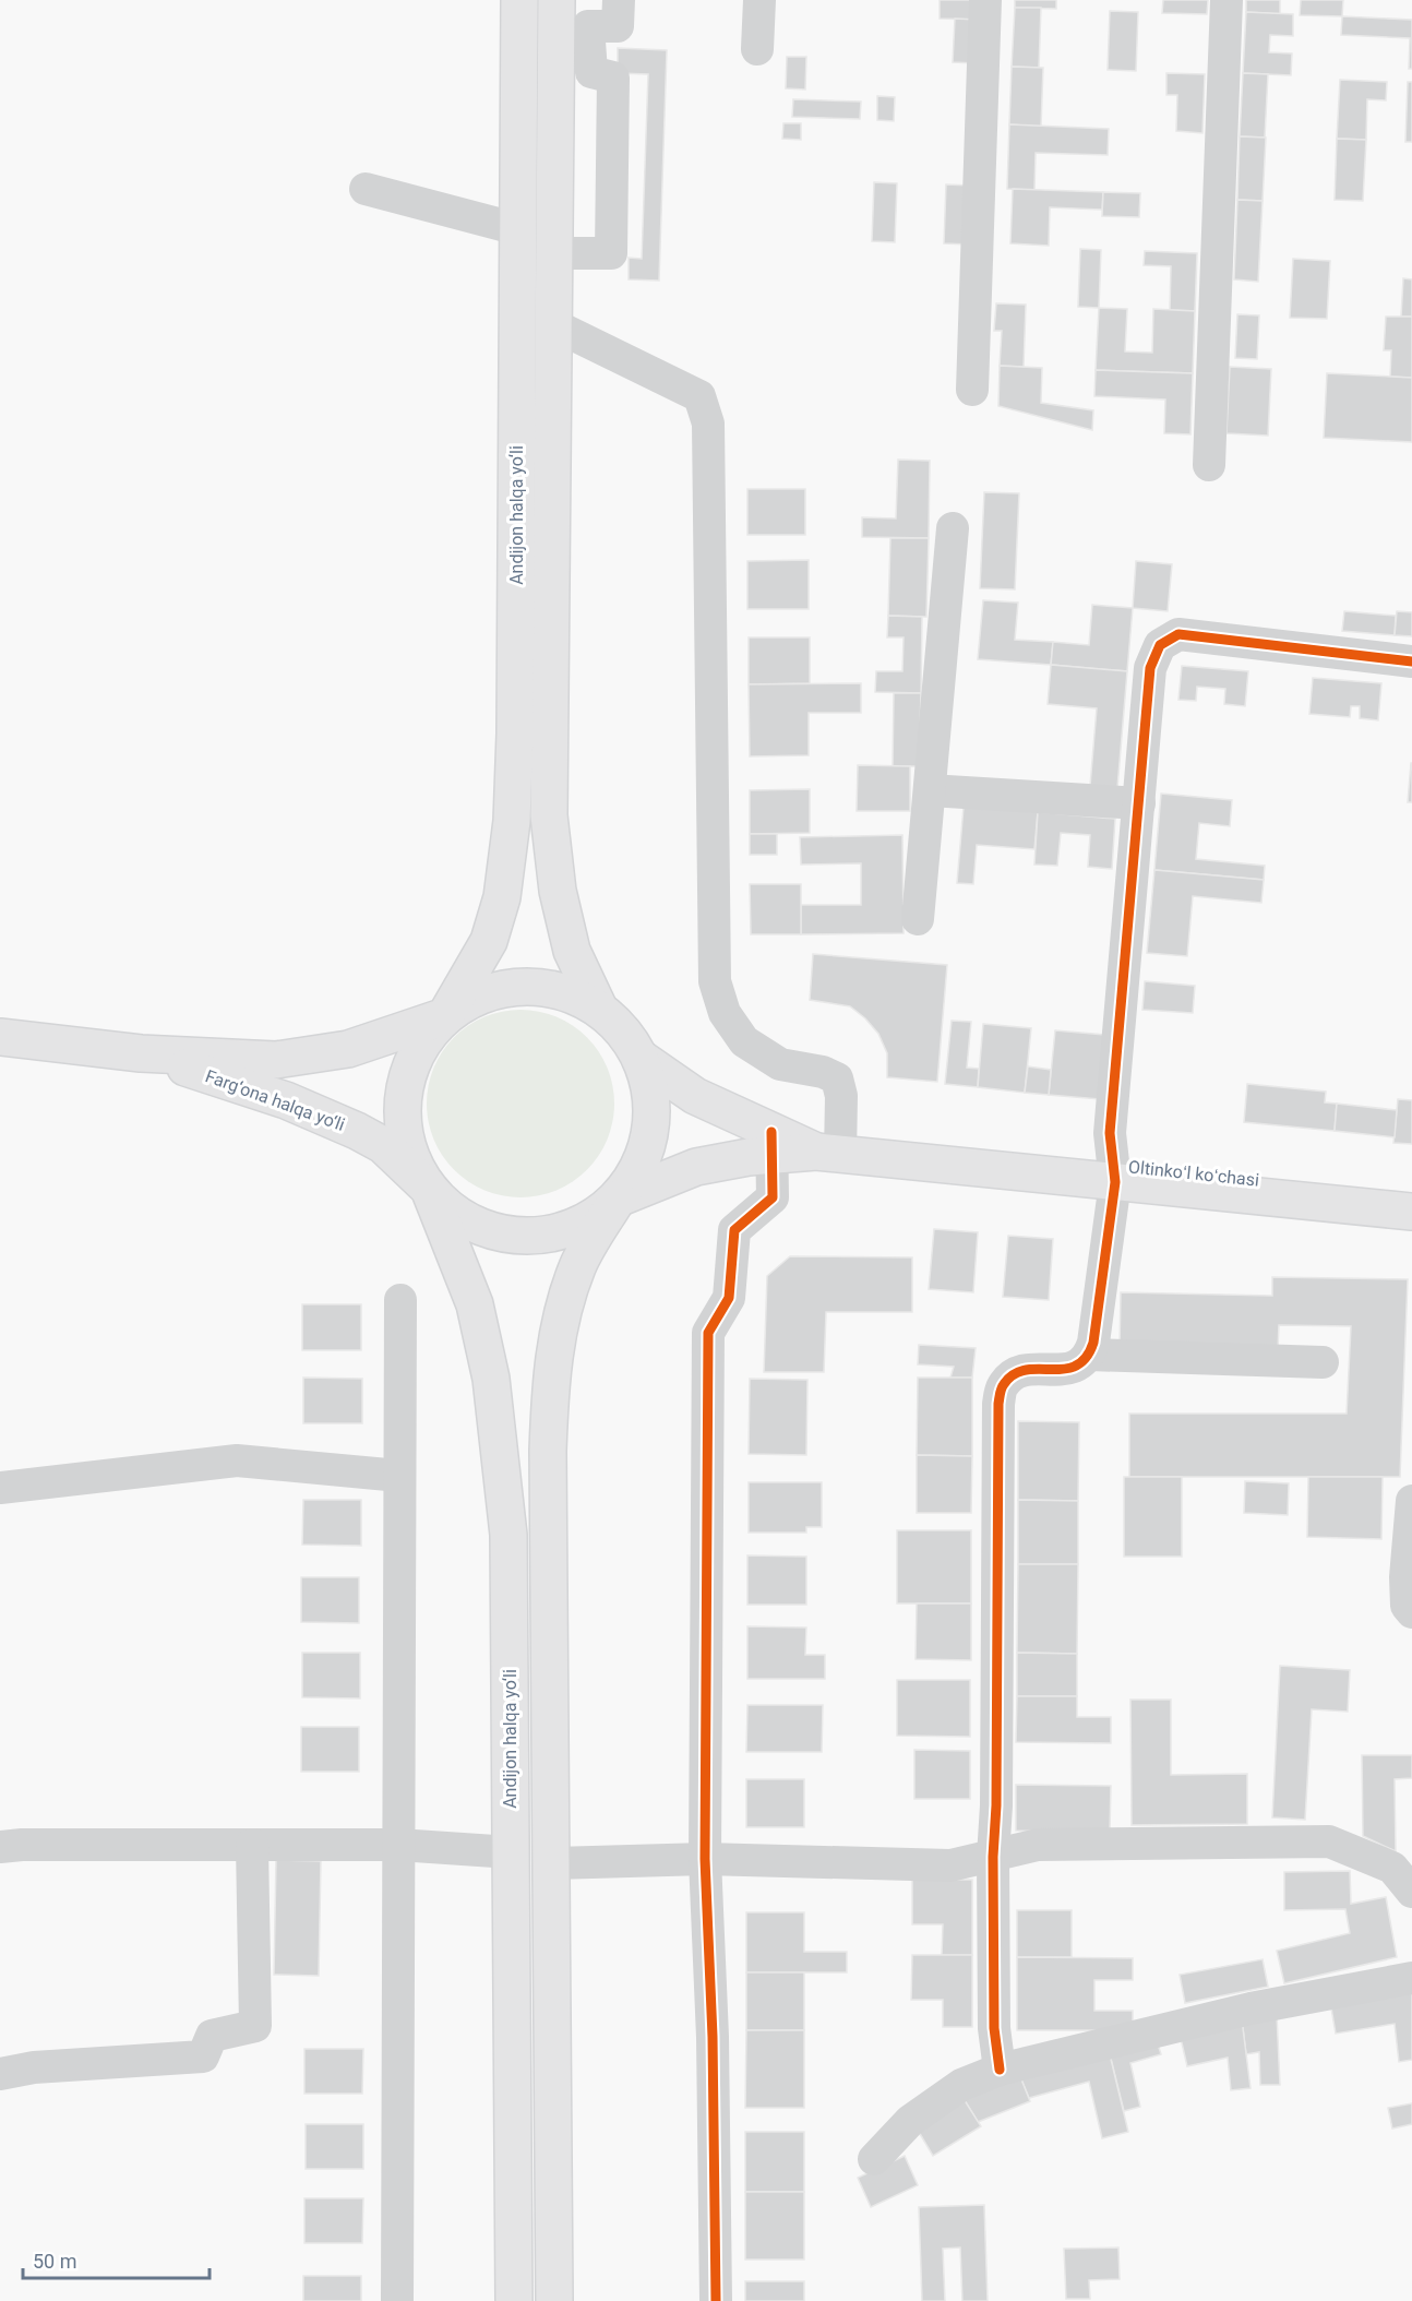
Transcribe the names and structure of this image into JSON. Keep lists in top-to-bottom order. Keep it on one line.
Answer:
{"streets":{"main road":["Andijon halqa yo‘li","Farg‘ona halqa yo‘li","Oltinkoʻl koʻchasi"]},"crossings":[["Andijon halqa yo‘li","Farg‘ona halqa yo‘li"],["Farg‘ona halqa yo‘li","Oltinkoʻl koʻchasi"]],"scale_bar":"50 m"}
